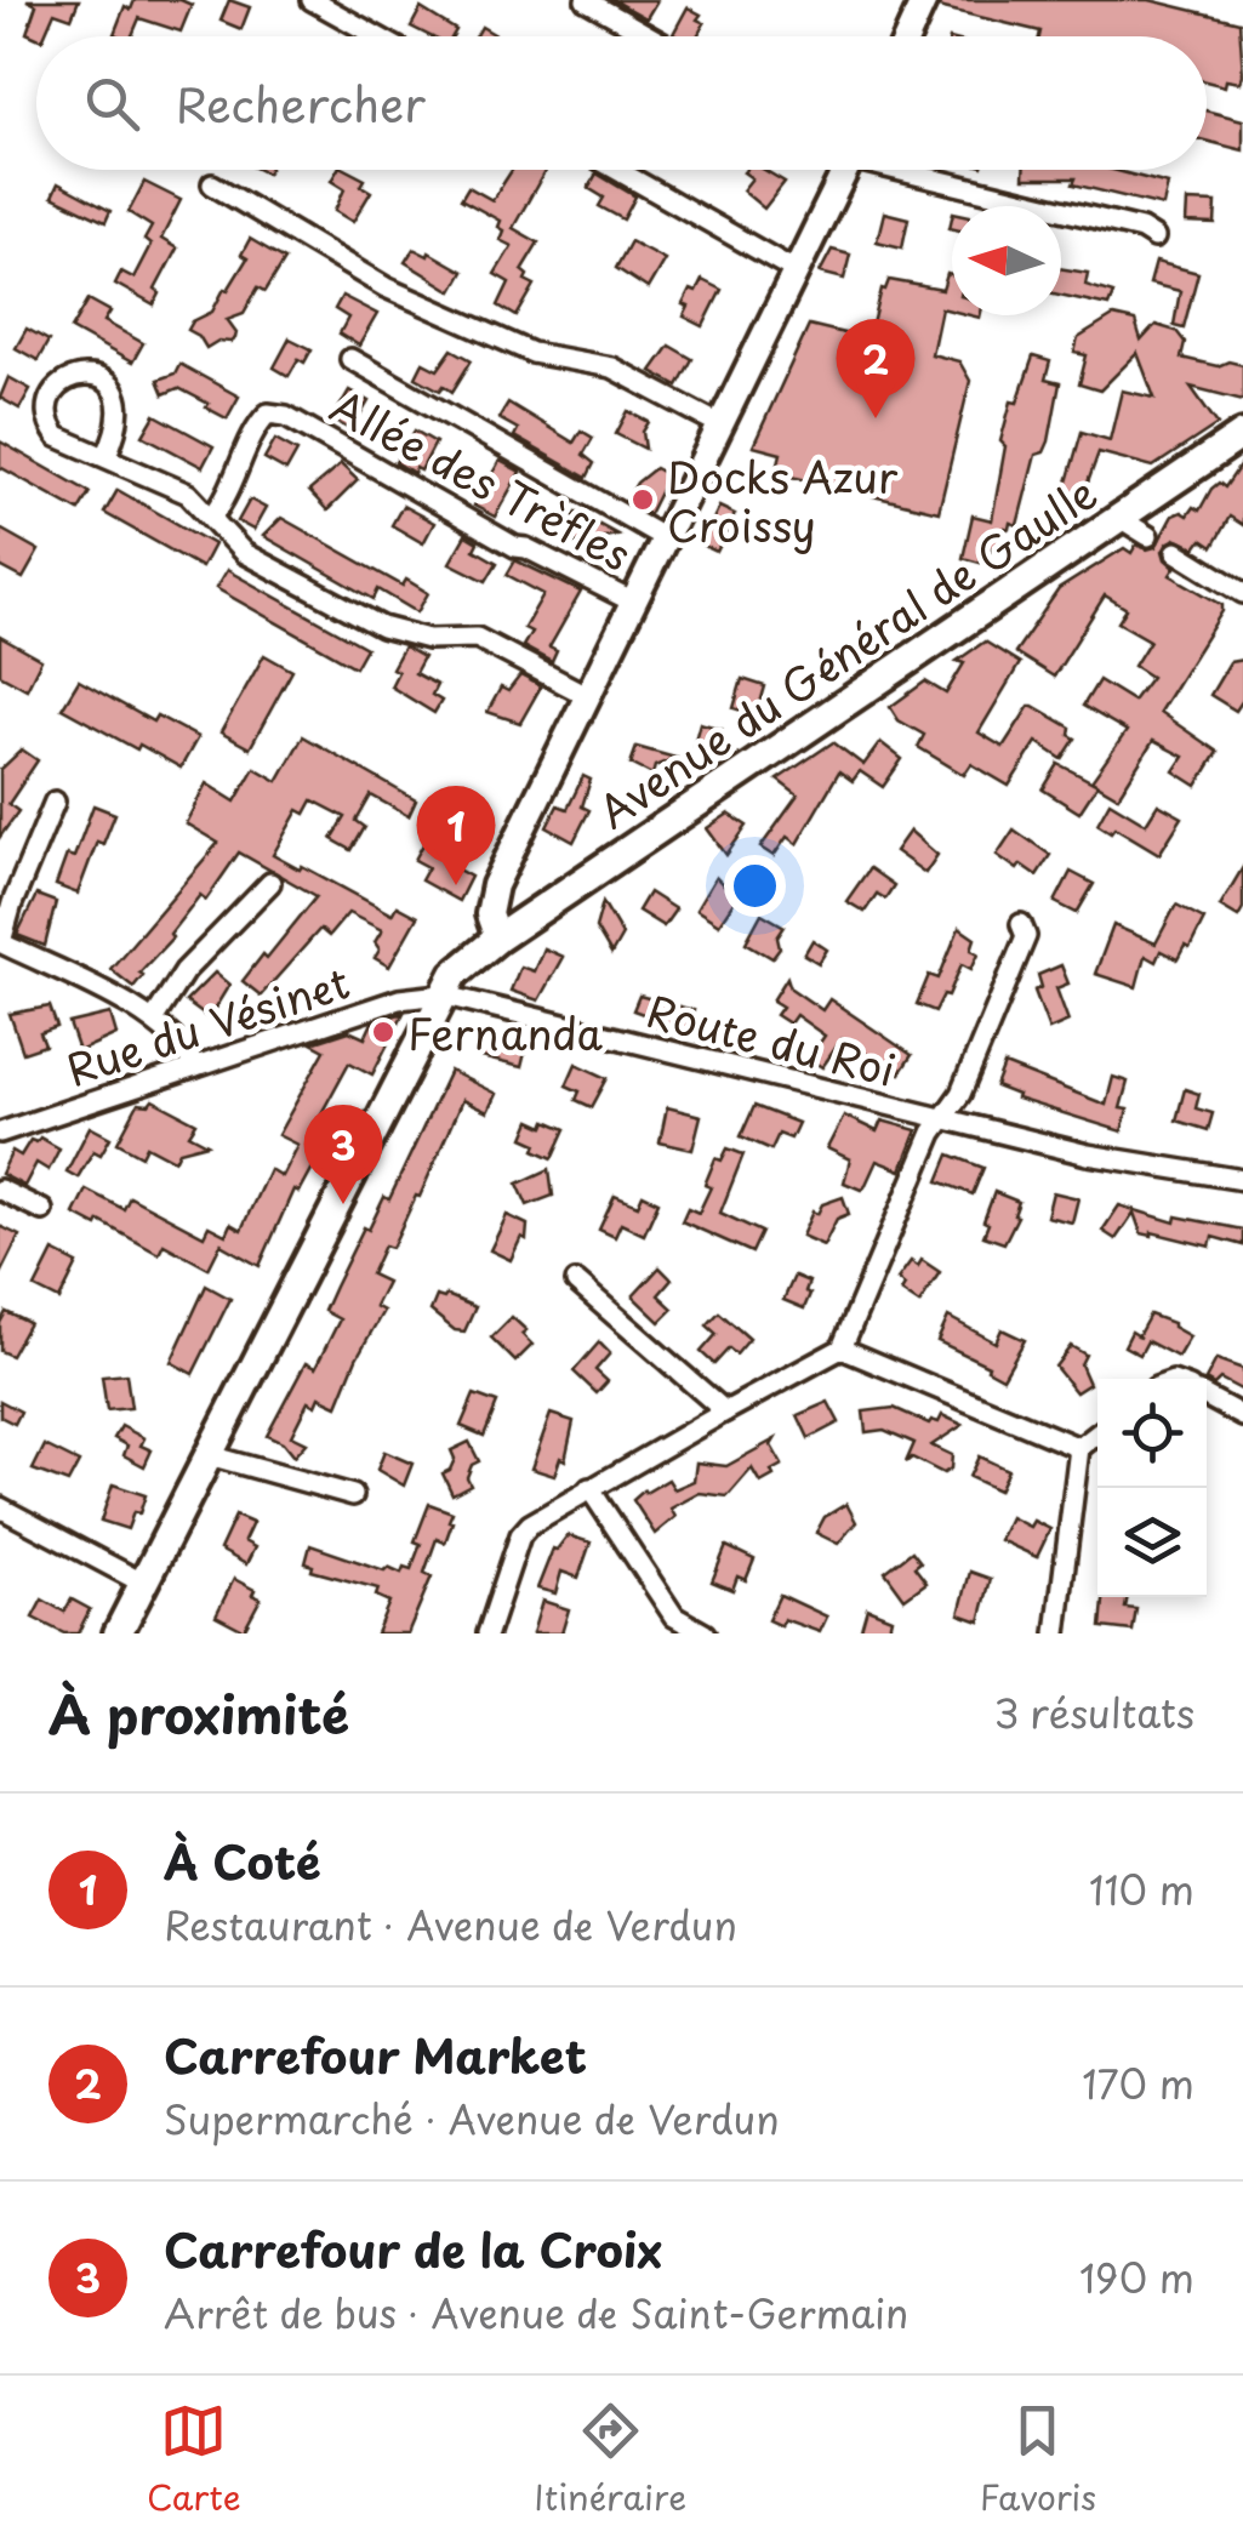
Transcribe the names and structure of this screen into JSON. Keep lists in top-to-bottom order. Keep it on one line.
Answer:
{"streets":{"main road":["Avenue du Général de Gaulle"],"street":["Allée des Trèfles","Rue du Vésinet","Route du Roi"]},"crossings":[["Avenue du Général de Gaulle","Rue du Vésinet"],["Avenue du Général de Gaulle","Route du Roi"],["Rue du Vésinet","Route du Roi"]],"places":["Docks Azur Croissy","Fernanda"],"north":"left","page":{"search":"Rechercher","pins":["2","1","3"],"heading":["À proximité","3 résultats"],"list":[{"mark":"1","name":"À Coté","note":"Restaurant · Avenue de Verdun","value":"110 m"},{"mark":"2","name":"Carrefour Market","note":"Supermarché · Avenue de Verdun","value":"170 m"},{"mark":"3","name":"Carrefour de la Croix","note":"Arrêt de bus · Avenue de Saint-Germain","value":"190 m"}],"nav":["Carte","Itinéraire","Favoris"]}}
